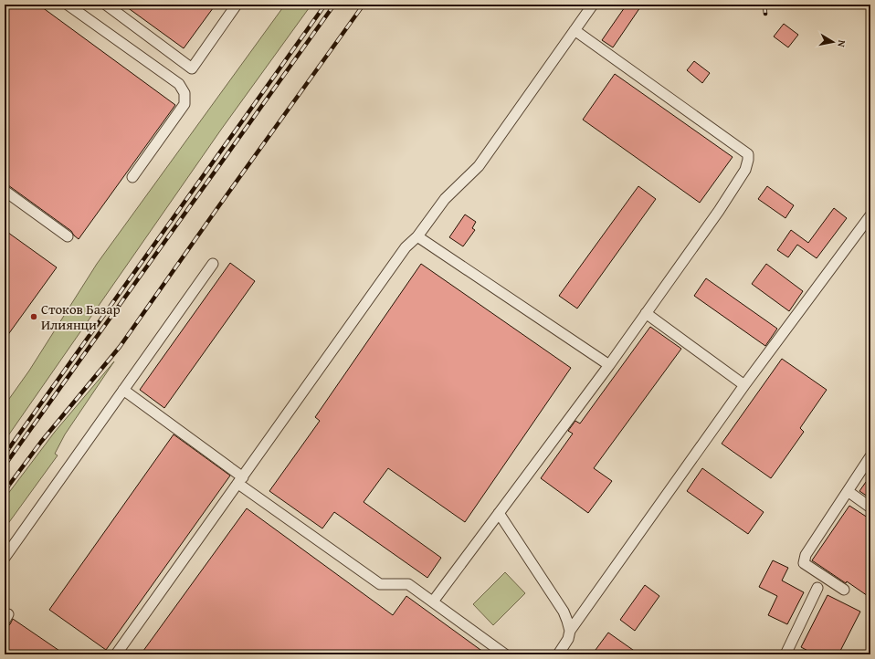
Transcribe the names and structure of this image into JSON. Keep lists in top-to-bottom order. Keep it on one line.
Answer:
{"places":["Стоков Базар Илиянци"],"north":"right"}
